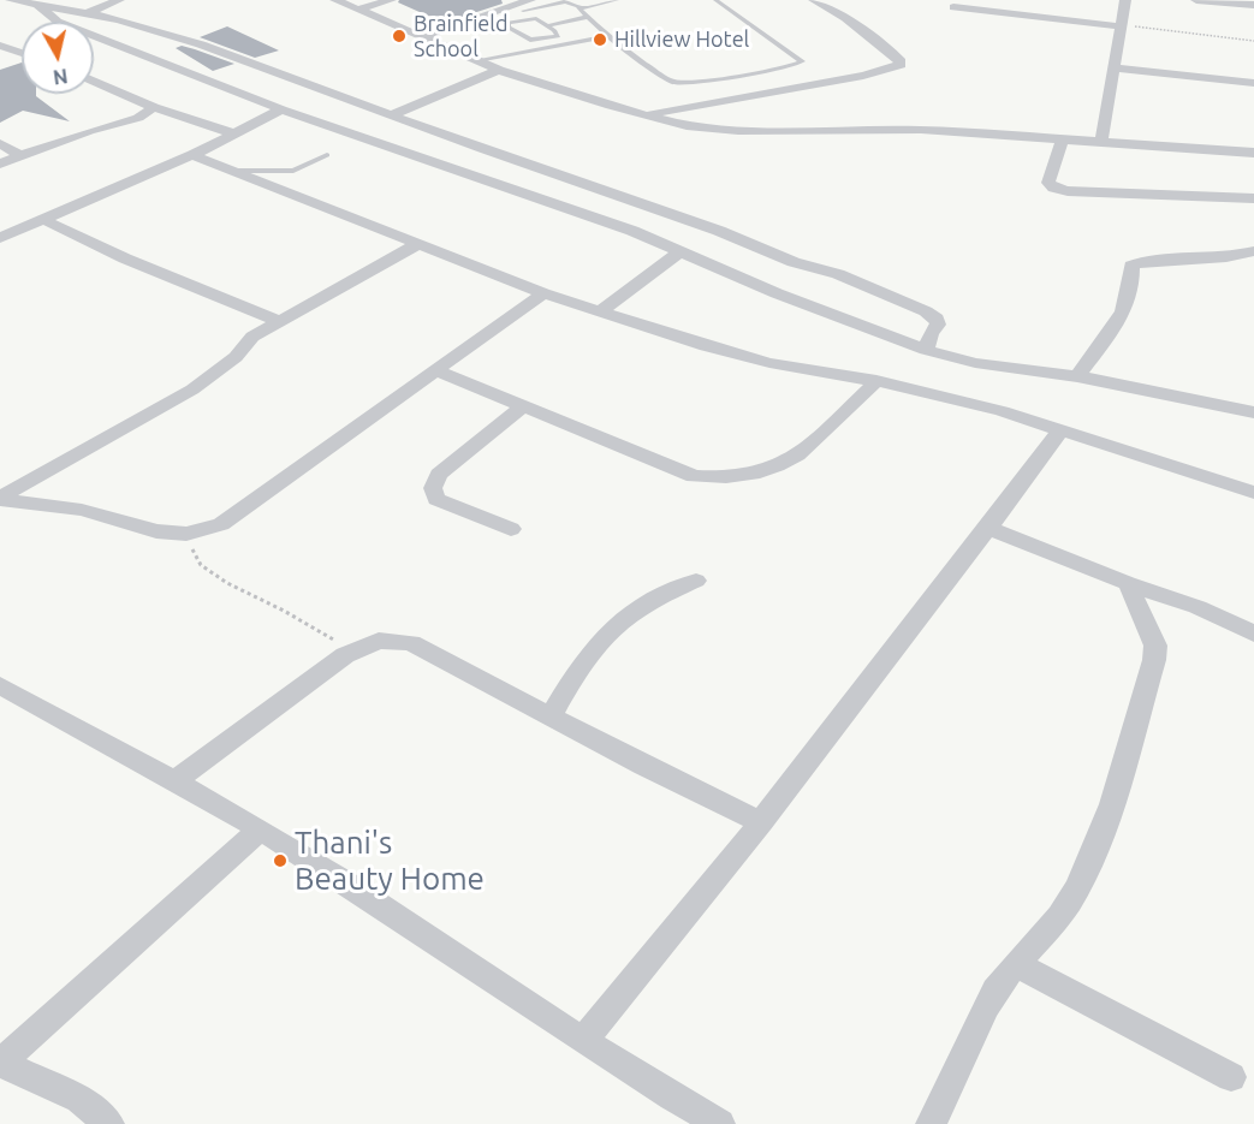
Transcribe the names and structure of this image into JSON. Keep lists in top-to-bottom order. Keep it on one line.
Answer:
{"places":["Brainfield School","Hillview Hotel","Thani's Beauty Home"],"north":"bottom"}
